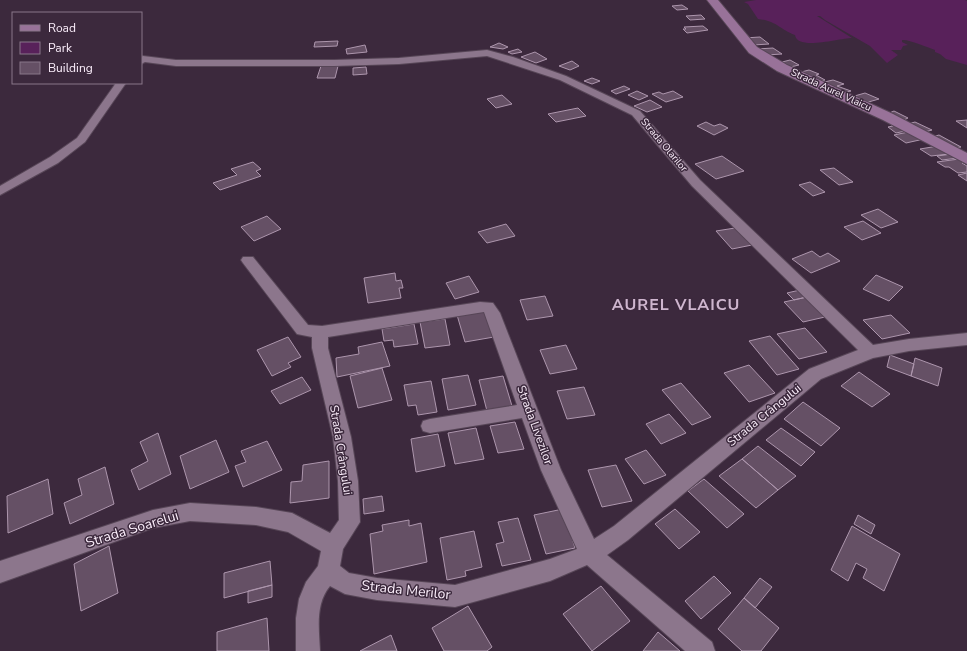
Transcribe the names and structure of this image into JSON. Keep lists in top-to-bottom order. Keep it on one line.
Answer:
{"streets":{"street":["Strada Aurel Vlaicu","Strada Olarilor","Strada Crângului","Strada Livezilor","Strada Soarelui","Strada Merilor"]},"crossings":[["Strada Olarilor","Strada Crângului"],["Strada Crângului","Strada Livezilor"],["Strada Crângului","Strada Soarelui"],["Strada Crângului","Strada Merilor"],["Strada Livezilor","Strada Merilor"]],"districts":["AUREL VLAICU"],"legend":["Road","Park","Building"]}
